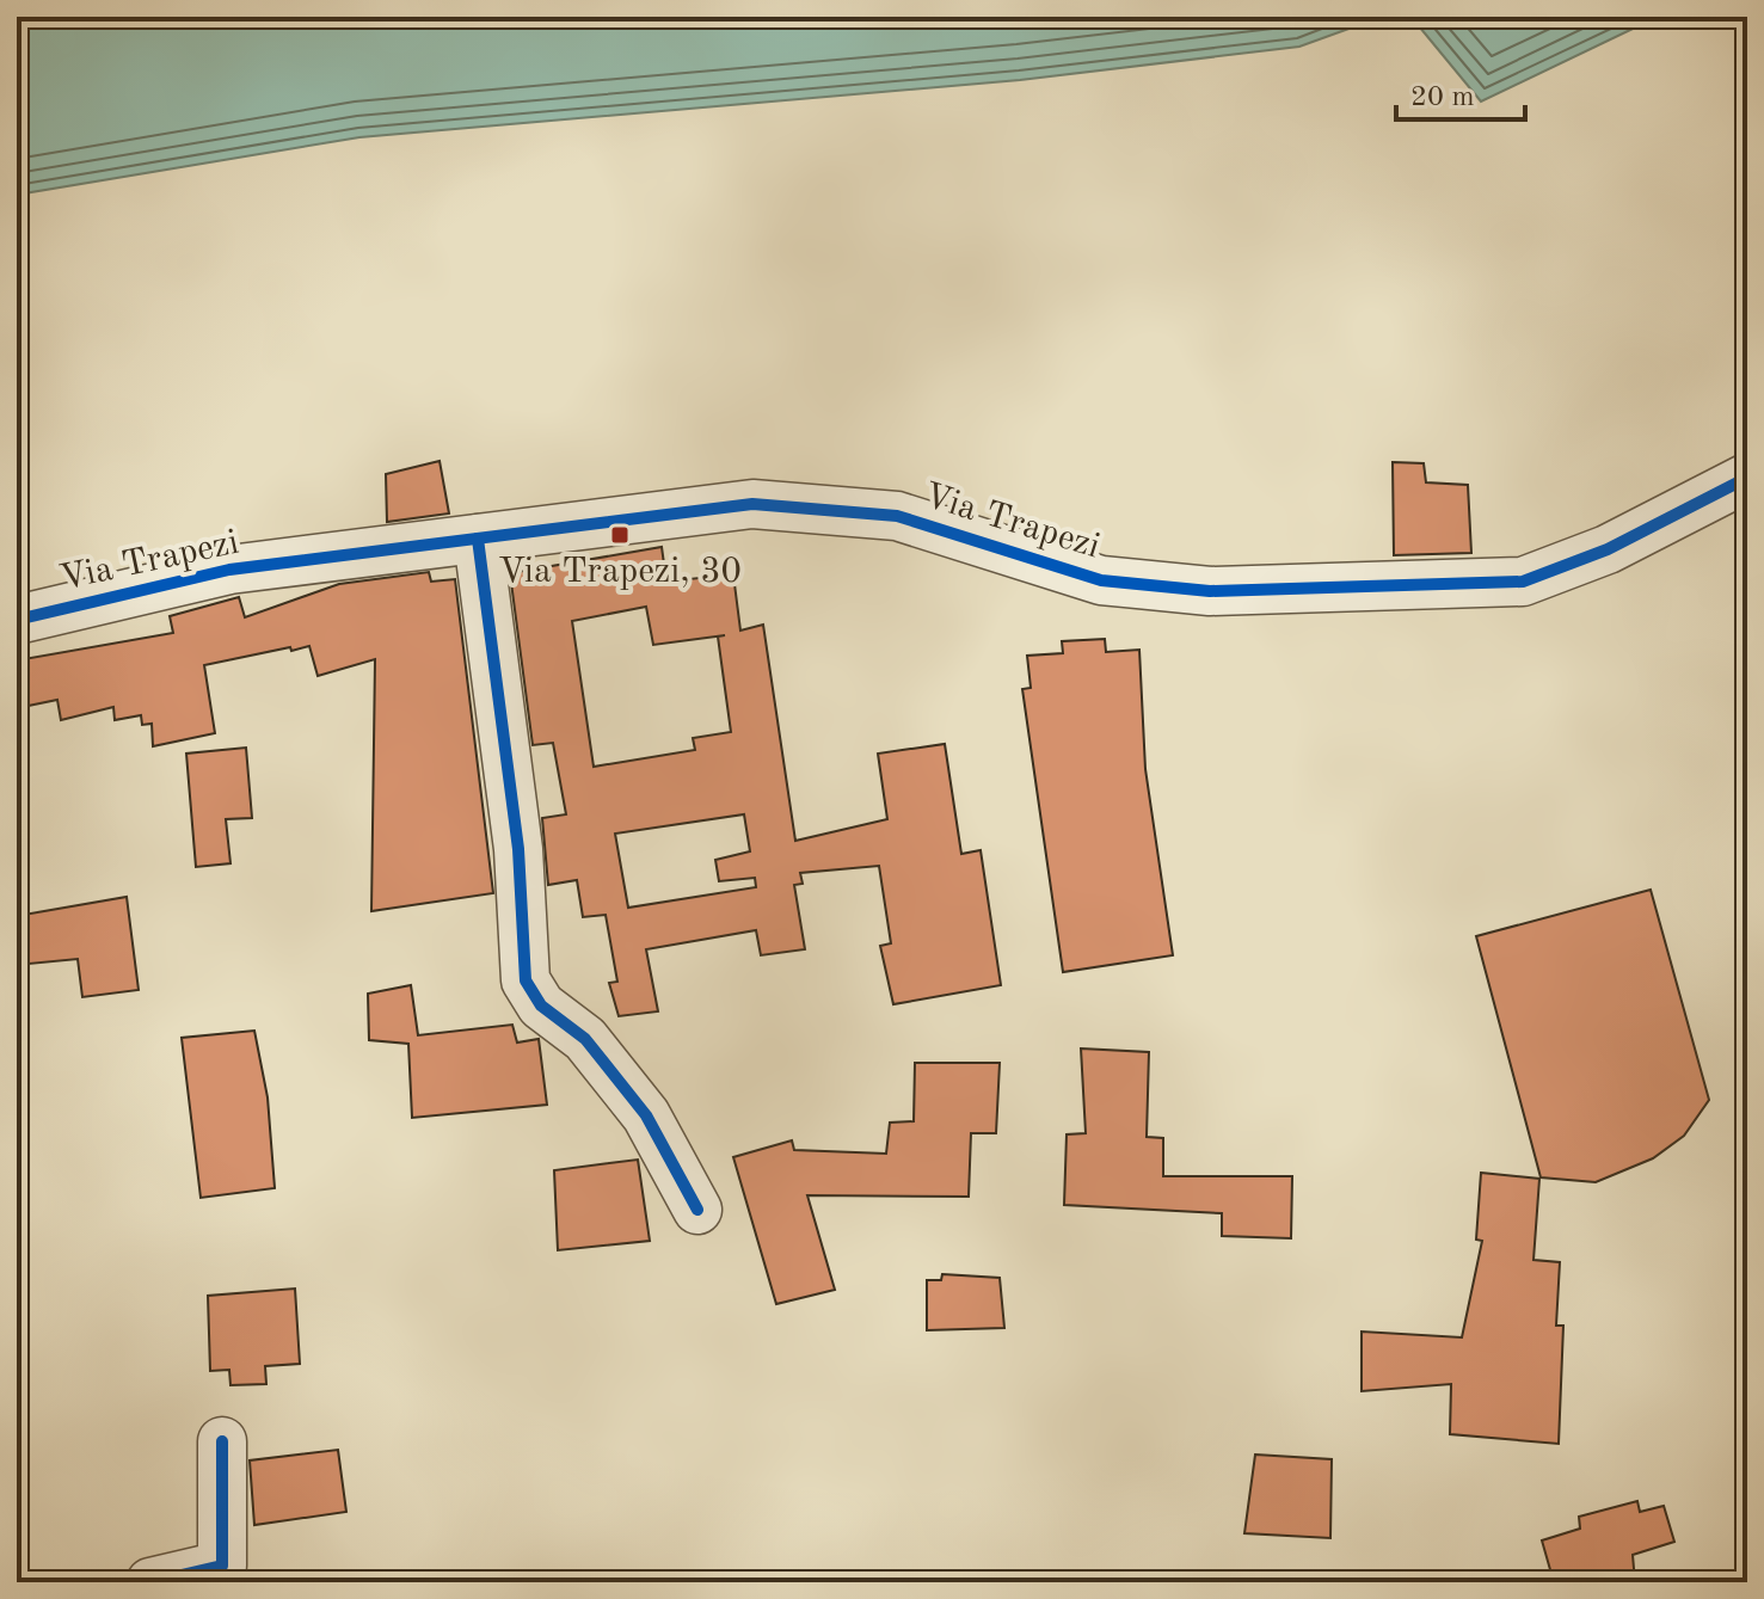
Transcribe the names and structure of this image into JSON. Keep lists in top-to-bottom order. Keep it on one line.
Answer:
{"streets":{"street":["Via Trapezi"]},"places":{"transit":["Via Trapezi, 30"]},"scale_bar":"20 m"}
